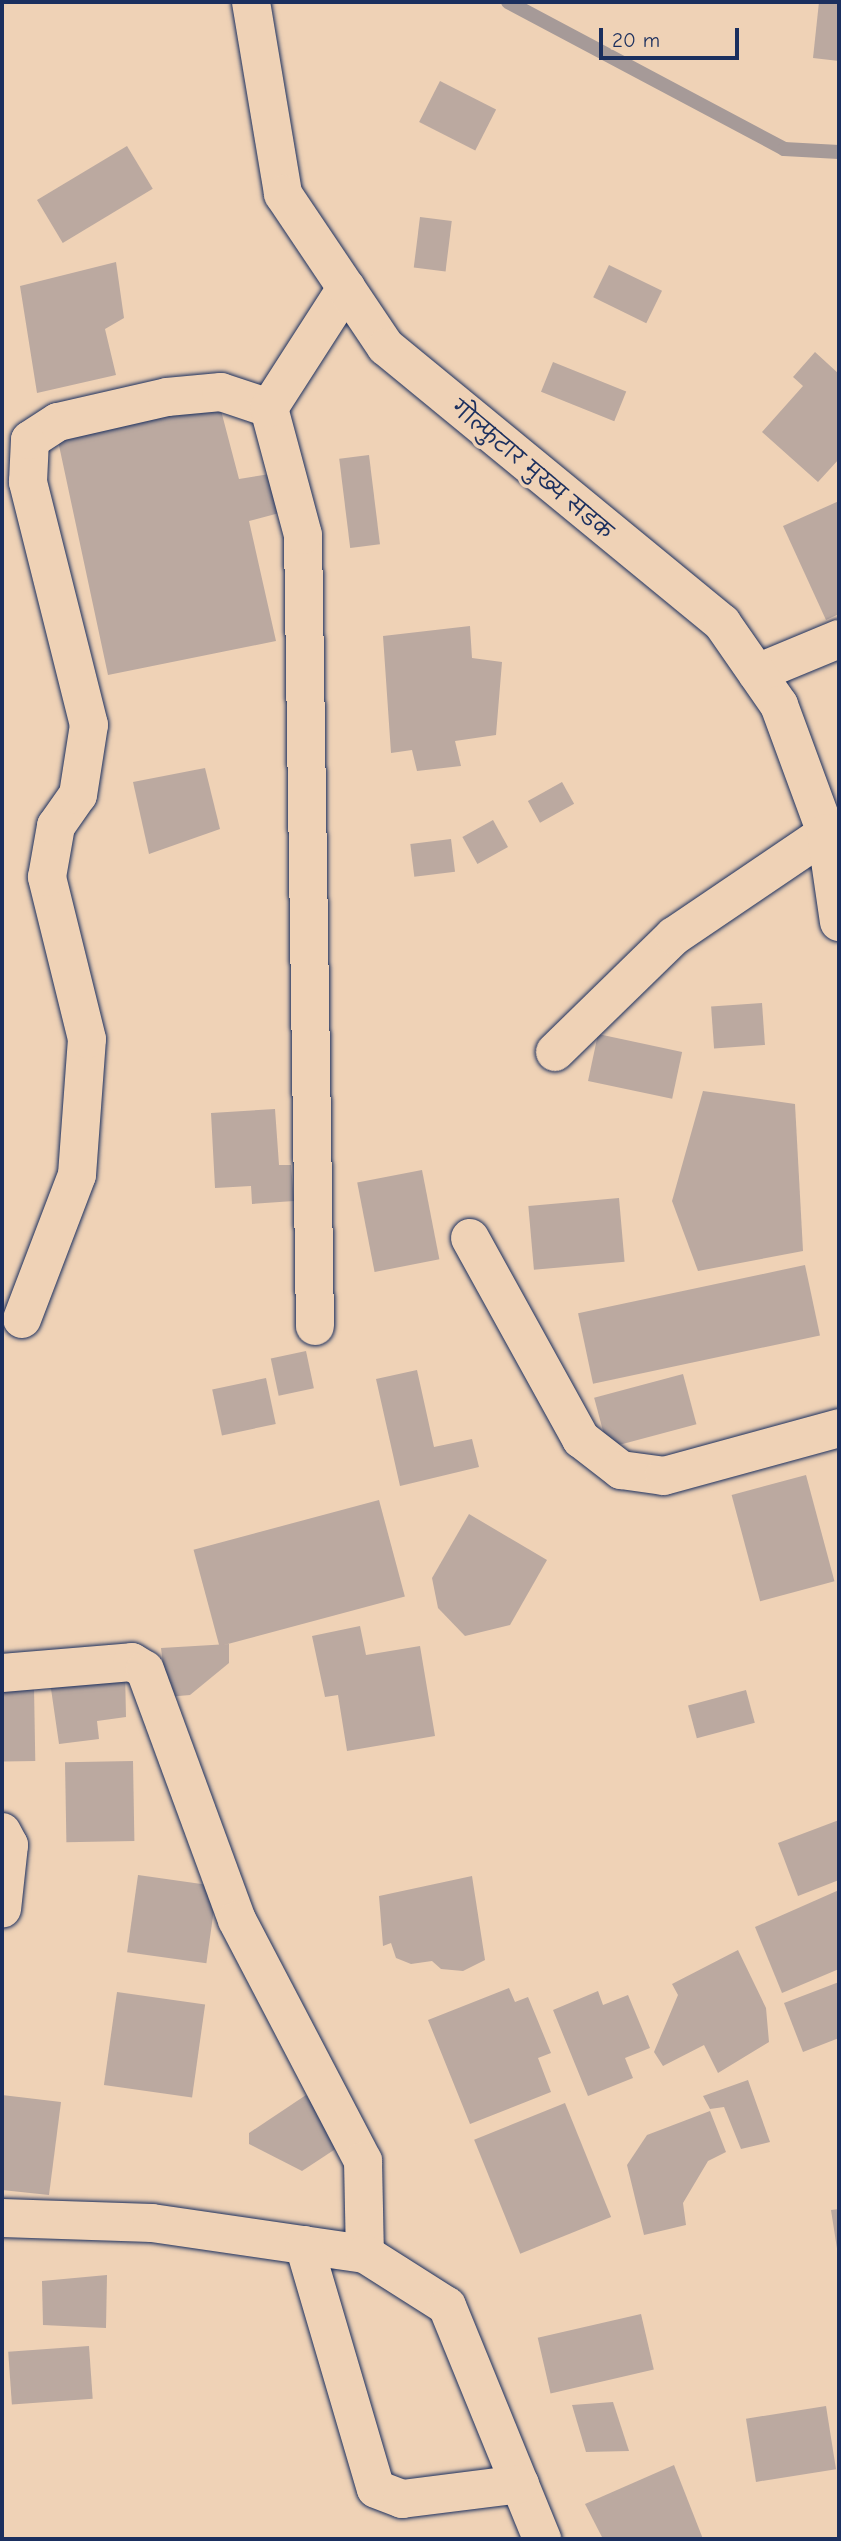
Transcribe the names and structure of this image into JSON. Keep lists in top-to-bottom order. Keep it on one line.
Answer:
{"streets":{"street":["गोल्फुटार मुख्य सडक"]},"scale_bar":"20 m"}
